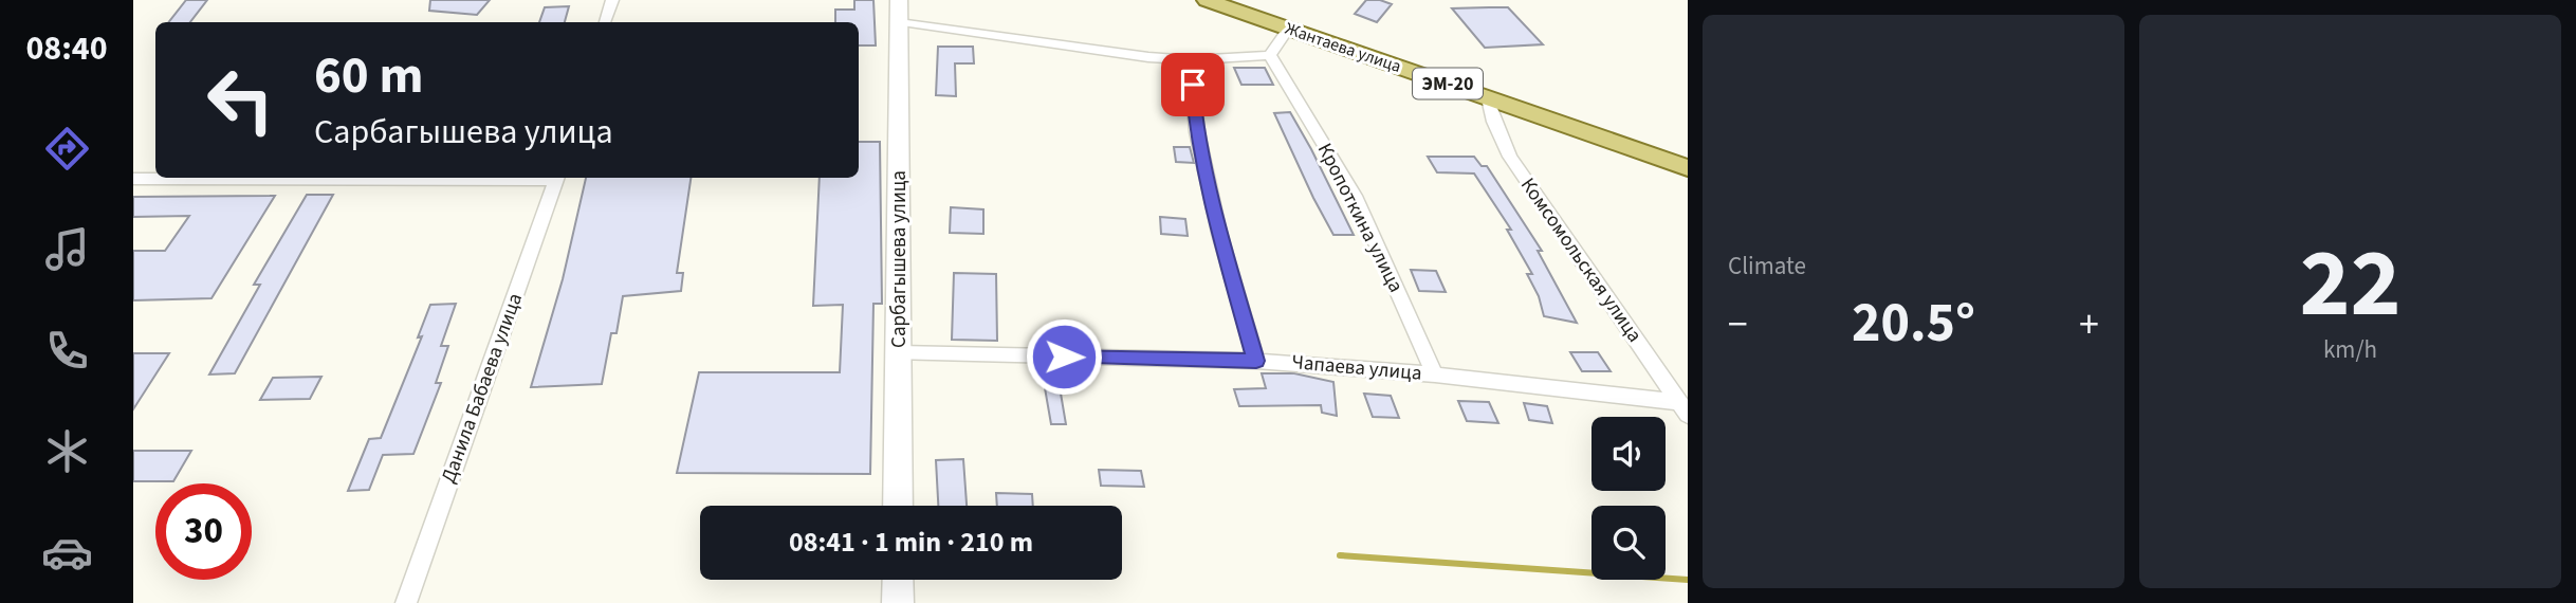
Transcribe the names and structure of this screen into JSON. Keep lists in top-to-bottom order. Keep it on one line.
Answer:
{"streets":{"main road":["Жантаева улица","ЭМ-20"],"street":["Кропоткина улица","Сарбагышева улица","Комсомольская улица","Чапаева улица","Данила Бабаева улица"]},"crossings":[["Жантаева улица","Комсомольская улица"],["Кропоткина улица","Чапаева улица"],["Сарбагышева улица","Чапаева улица"],["Комсомольская улица","Чапаева улица"]],"page":{"tabs":"08:40","tile":["Climate",["22","km/h"]],"turn":["60 m","Сарбагышева улица"],"heat":["−","20.5°","+"],"limit":"30","trip":"08:41 · 1 min · 210 m"}}
